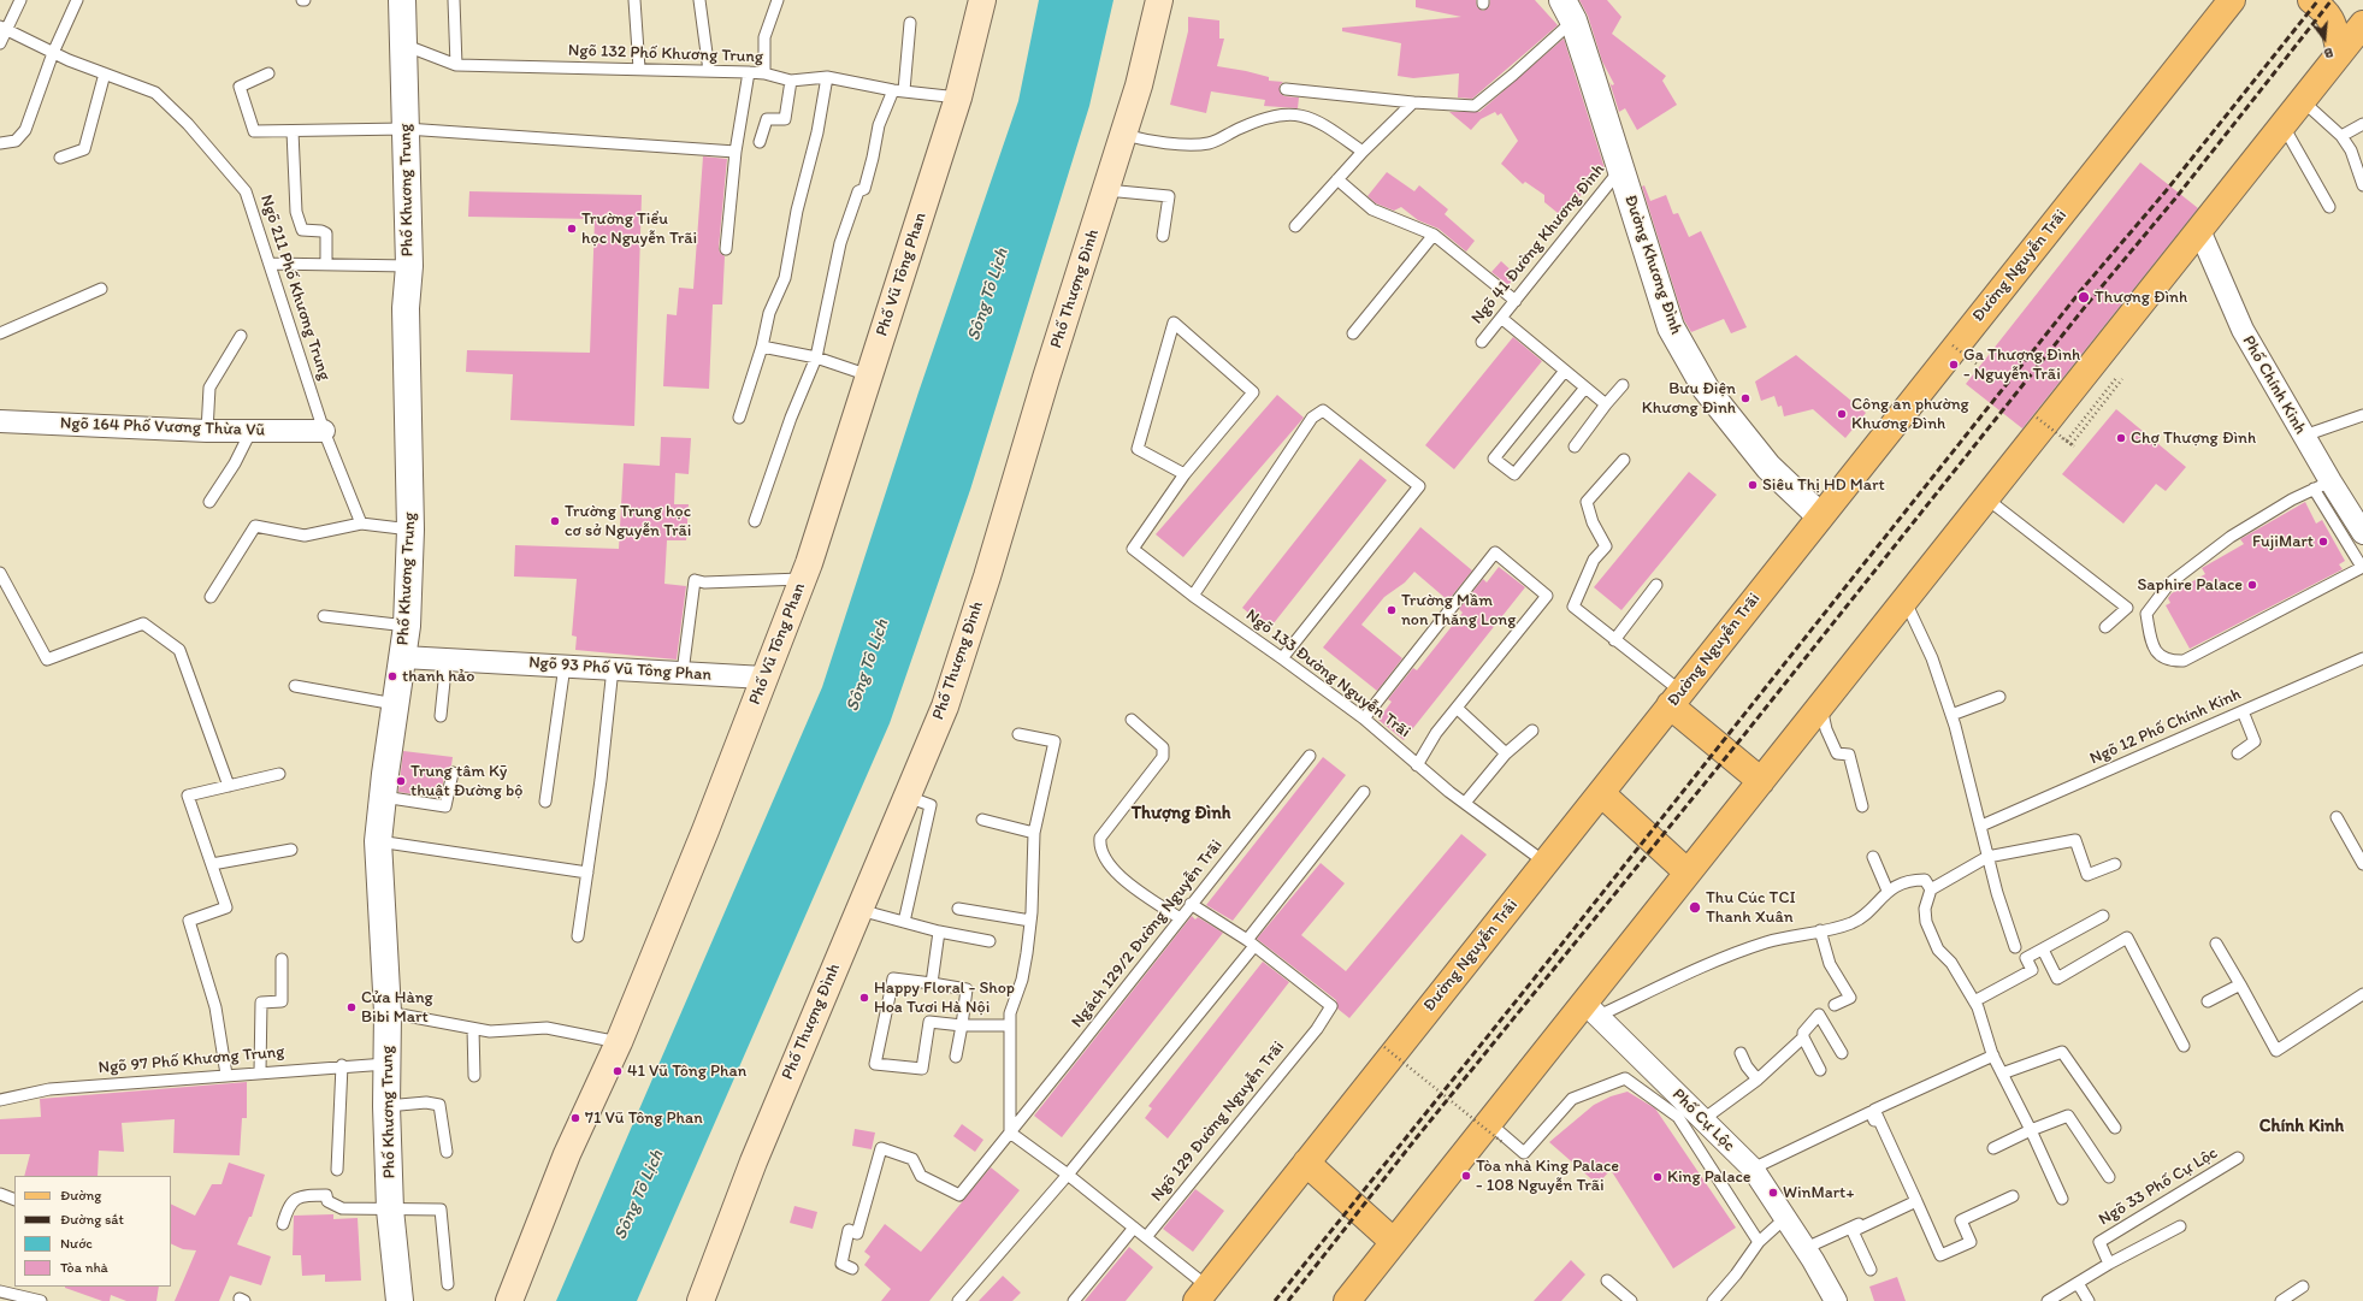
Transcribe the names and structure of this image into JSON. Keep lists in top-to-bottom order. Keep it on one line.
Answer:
{"streets":{"main road":["Đường Nguyễn Trãi","Phố Vũ Tông Phan","Phố Thượng Đình"],"street":["Phố Khương Trung","Đường Khương Đình","Phố Chính Kinh","Ngõ 164 Phố Vương Thừa Vũ","Ngõ 93 Phố Vũ Tông Phan","Phố Cự Lộc"],"lane":["Ngõ 132 Phố Khương Trung","Ngõ 41 Đường Khương Đình","Ngõ 211 Phố Khương Trung","Ngõ 133 Đường Nguyễn Trãi","Ngõ 12 Phố Chính Kinh","Ngách 129/2 Đường Nguyễn Trãi","Ngõ 97 Phố Khương Trung","Ngõ 129 Đường Nguyễn Trãi","Ngõ 33 Phố Cự Lộc"]},"crossings":[["Ngõ 132 Phố Khương Trung","Phố Khương Trung"],["Ngõ 132 Phố Khương Trung","Phố Vũ Tông Phan"],["Phố Khương Trung","Ngõ 93 Phố Vũ Tông Phan"],["Phố Khương Trung","Ngõ 97 Phố Khương Trung"],["Ngõ 41 Đường Khương Đình","Đường Khương Đình"],["Đường Khương Đình","Đường Nguyễn Trãi"],["Đường Nguyễn Trãi","Ngõ 133 Đường Nguyễn Trãi"],["Phố Vũ Tông Phan","Ngõ 93 Phố Vũ Tông Phan"],["Ngõ 211 Phố Khương Trung","Ngõ 164 Phố Vương Thừa Vũ"]],"districts":["Thượng Đình","Chính Kinh"],"water":["Sông Tô Lịch"],"places":["Trường Tiểu học Nguyễn Trãi","Thượng Đình","Ga Thượng Đình - Nguyễn Trãi","Bưu Điện Khương Đình","Công an phường Khương Đình","Chợ Thượng Đình","Siêu Thị HD Mart","Trường Trung học cơ sở Nguyễn Trãi","FujiMart","Saphire Palace","Trường Mầm non Thăng Long","thanh hảo","Trung tâm Kỹ thuật Đường bộ","Thu Cúc TCI Thanh Xuân","Happy Floral - Shop Hoa Tươi Hà Nội","Cửa Hàng Bibi Mart","41 Vũ Tông Phan","71 Vũ Tông Phan","Tòa nhà King Palace - 108 Nguyễn Trãi","King Palace","WinMart+"],"legend":["Đường","Đường sắt","Nước","Tòa nhà"],"north":"bottom"}
